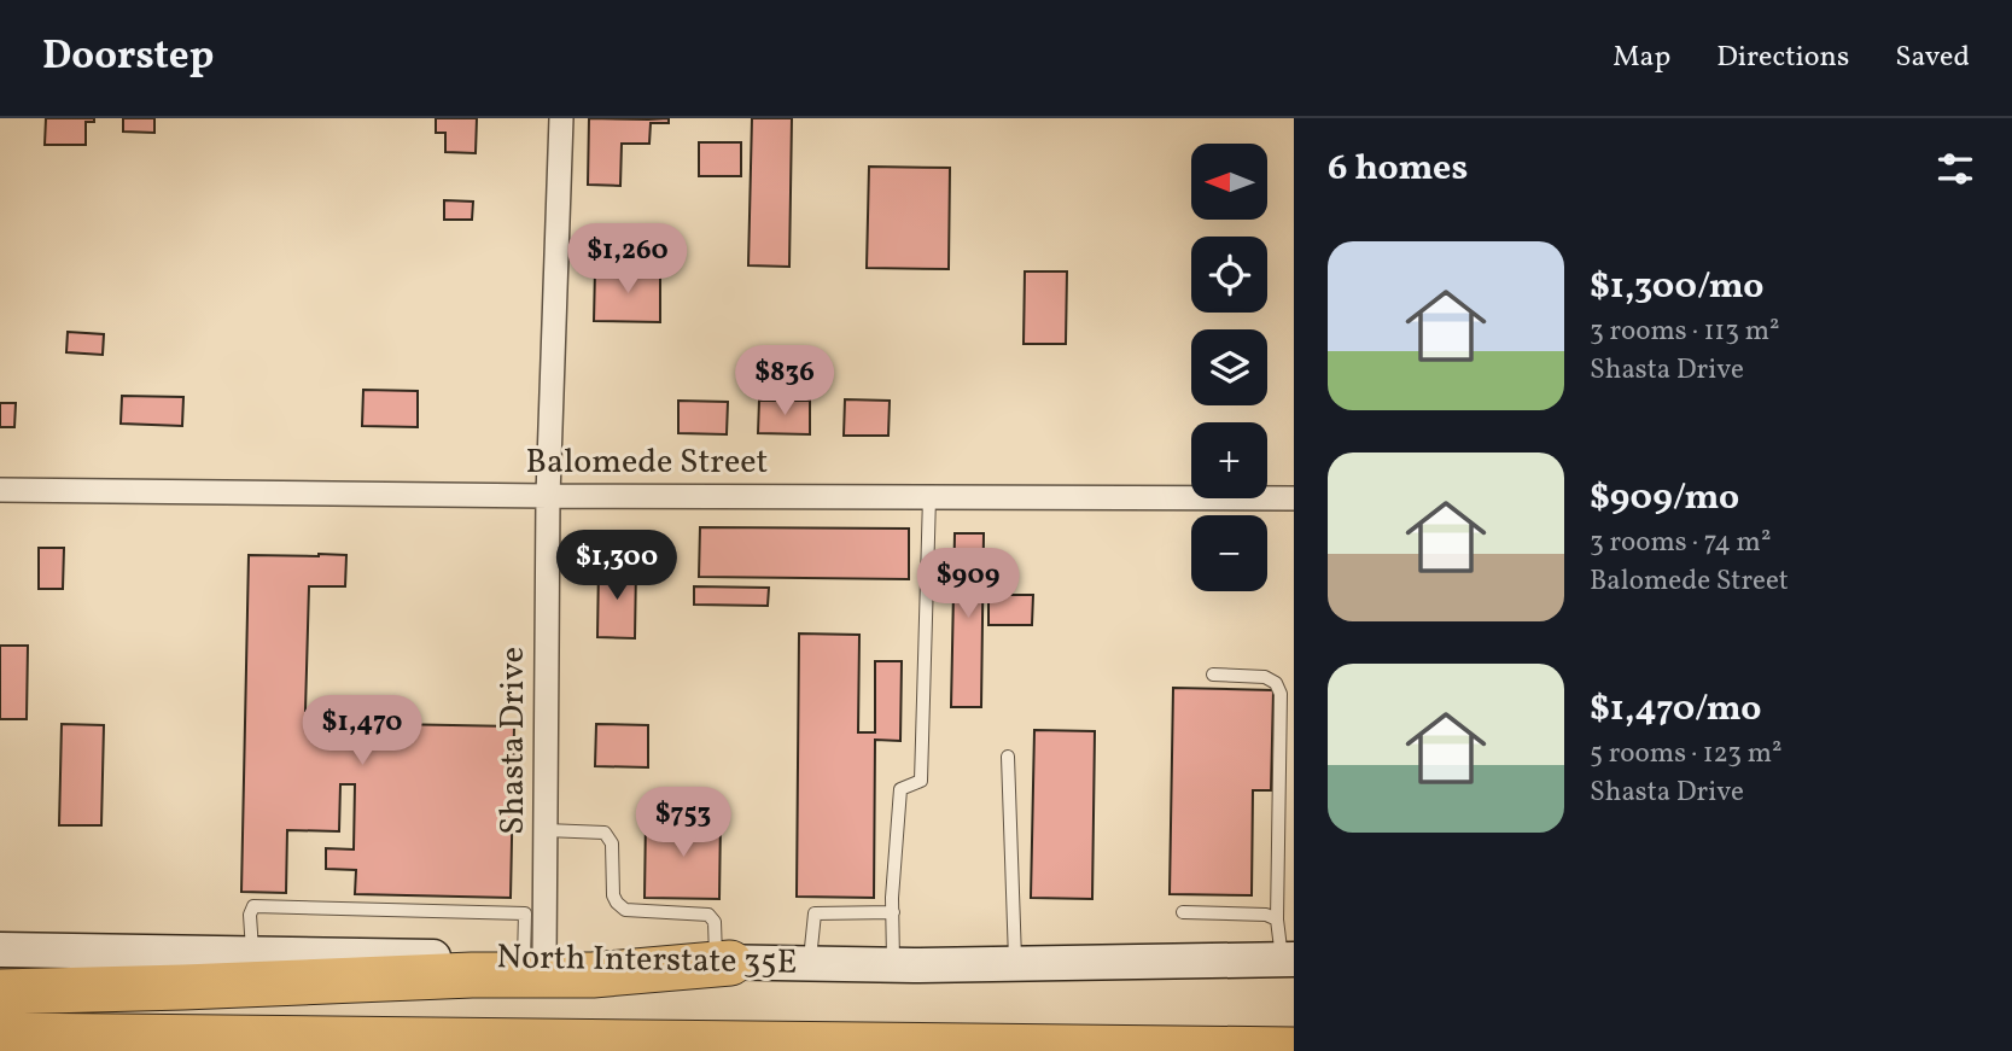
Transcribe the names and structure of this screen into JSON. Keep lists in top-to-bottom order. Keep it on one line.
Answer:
{"streets":{"main road":["North Interstate 35E"],"street":["Balomede Street","Shasta Drive"]},"crossings":[["Balomede Street","Shasta Drive"],["Shasta Drive","North Interstate 35E"]],"north":"left","page":{"header":"Doorstep","nav":["Map","Directions","Saved"],"heading":"6 homes","map_buttons":["+","−"],"list":[{"name":"$1,300/mo","note":"3 rooms · 113 m² · Shasta Drive"},{"name":"$909/mo","note":"3 rooms · 74 m² · Balomede Street"},{"name":"$1,470/mo","note":"5 rooms · 123 m² · Shasta Drive"}],"price":["$1,260","$836","$1,300","$909","$1,470","$753"]}}
